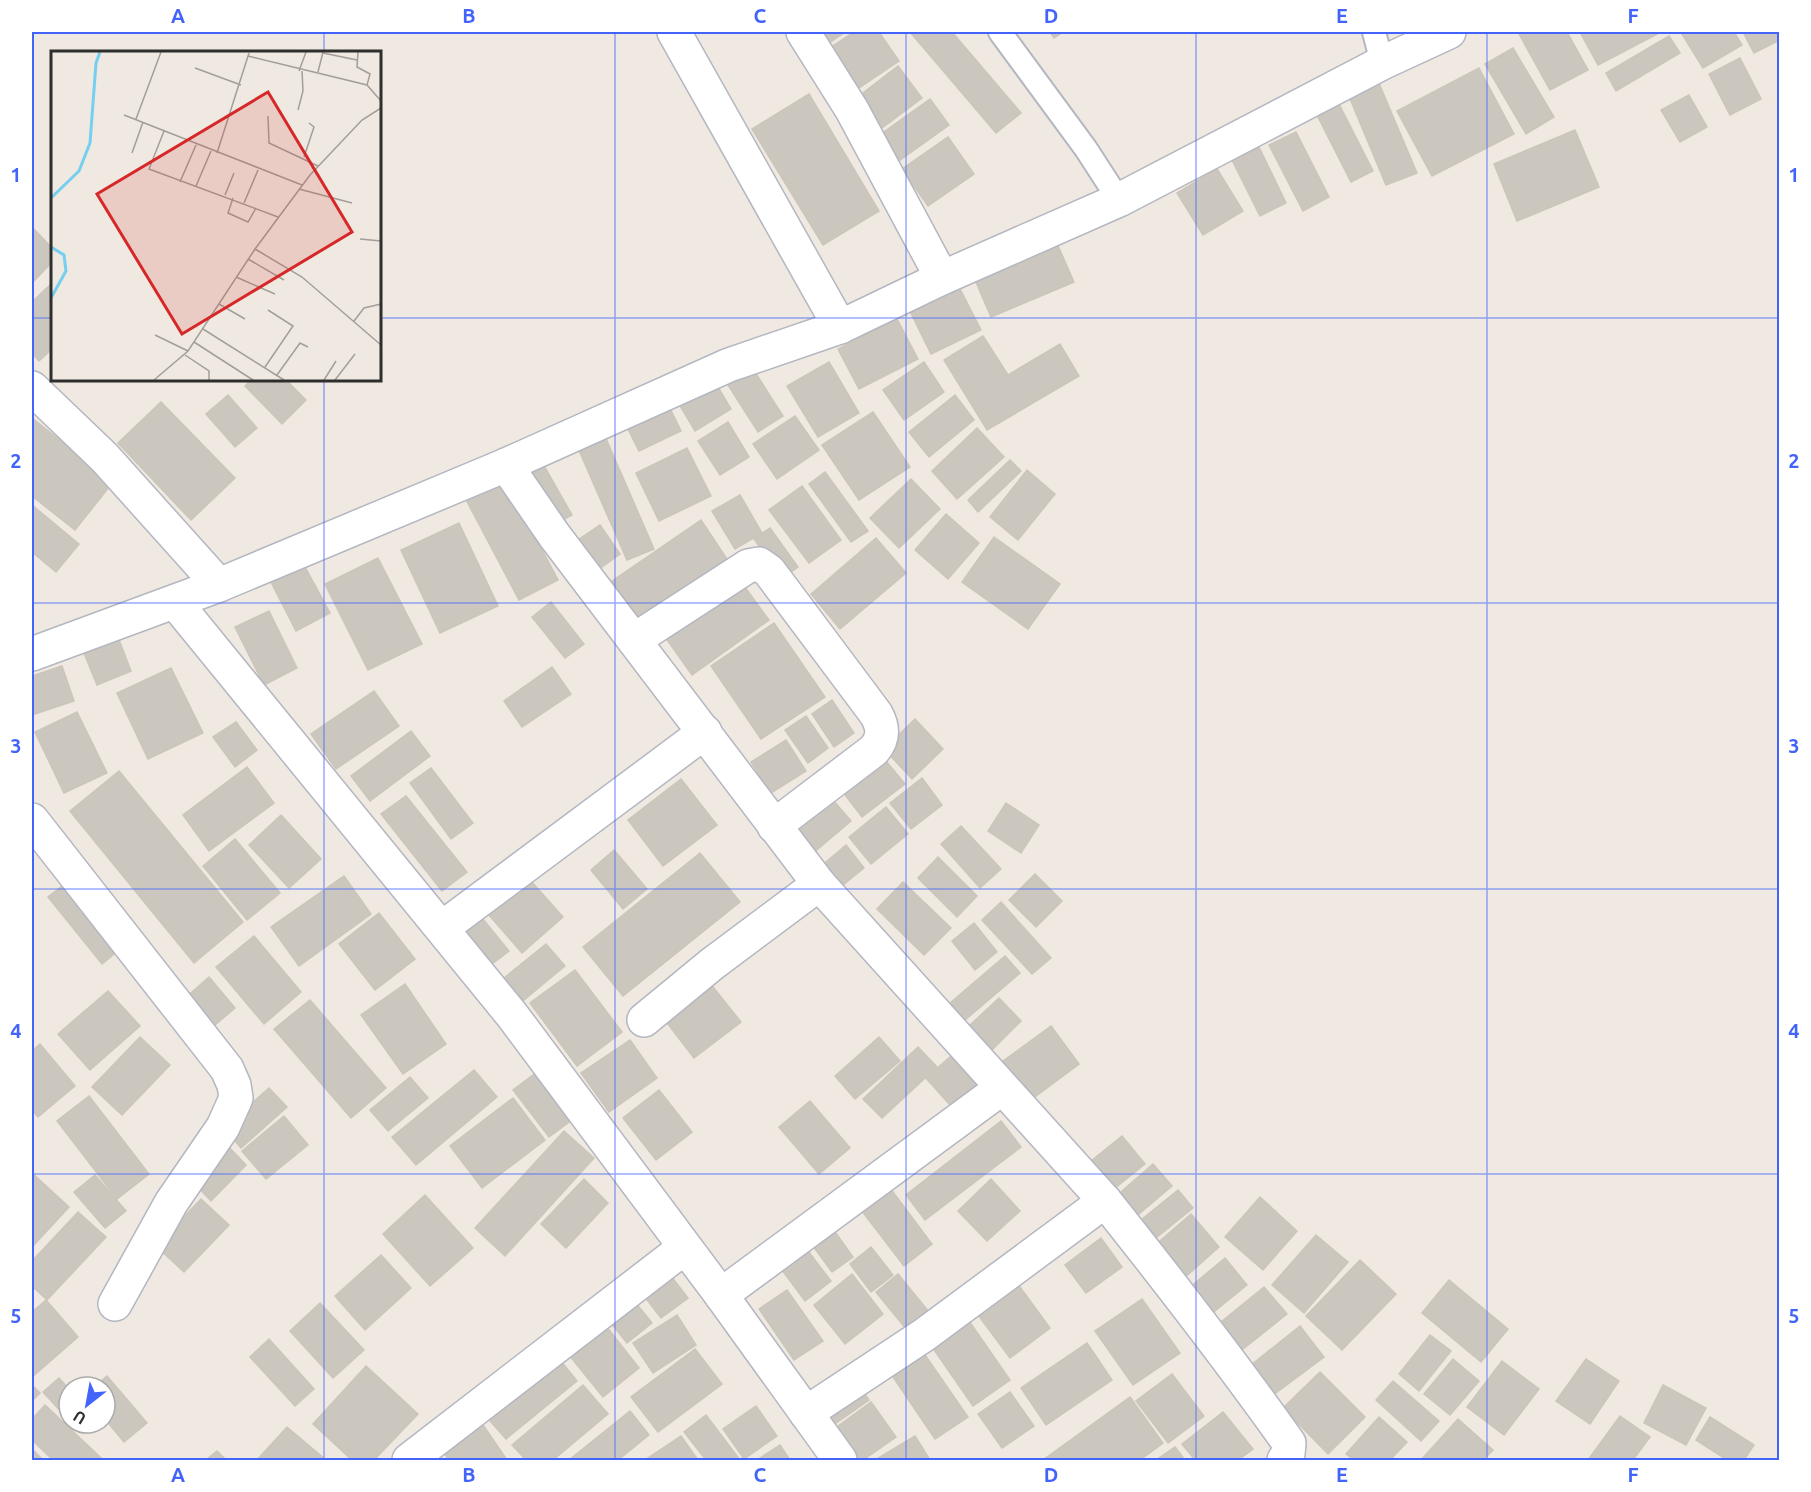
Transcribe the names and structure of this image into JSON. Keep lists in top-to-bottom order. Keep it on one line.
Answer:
{"north":"bottom left","grid":{"columns":["A","B","C","D","E","F"],"rows":["1","2","3","4","5"]}}
